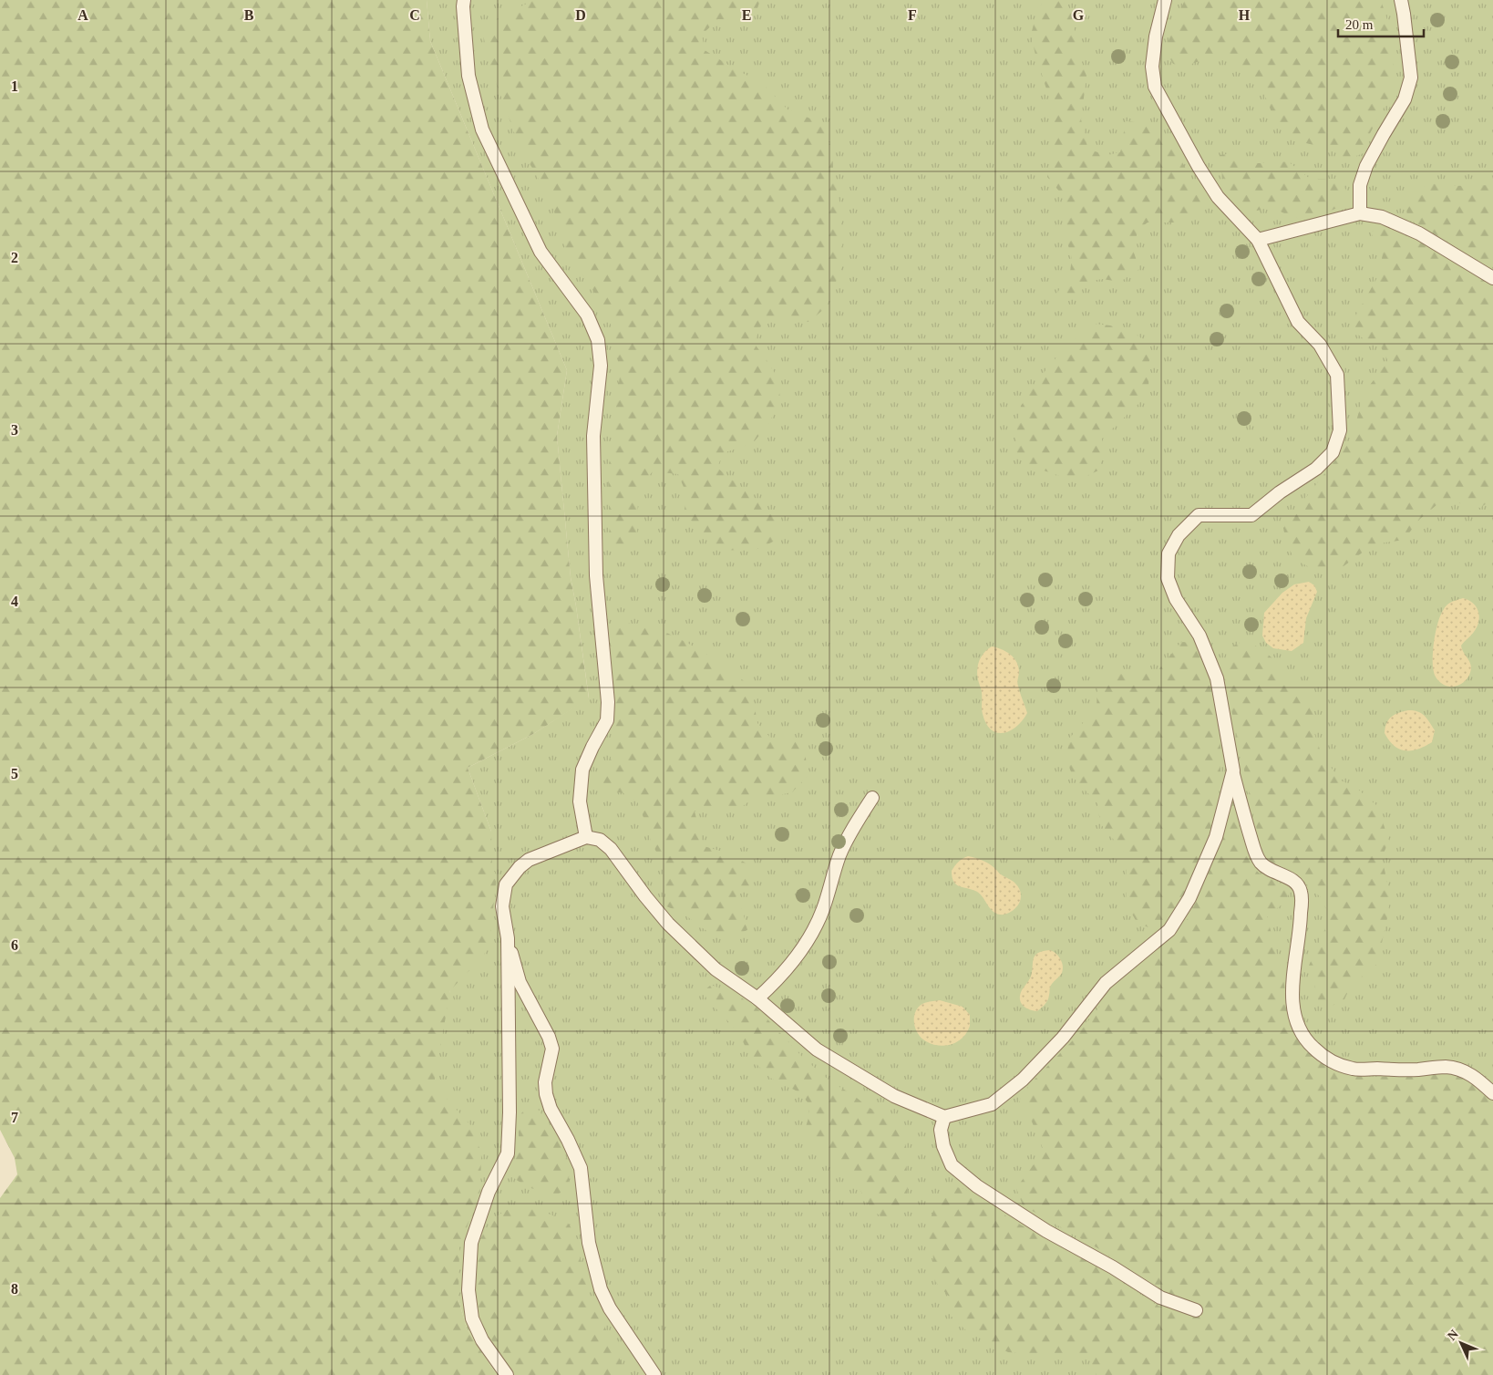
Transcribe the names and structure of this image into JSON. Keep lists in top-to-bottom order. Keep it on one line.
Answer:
{"scale_bar":"20 m","north":"top left","grid":{"columns":["A","B","C","D","E","F","G","H"],"rows":["1","2","3","4","5","6","7","8"]}}
